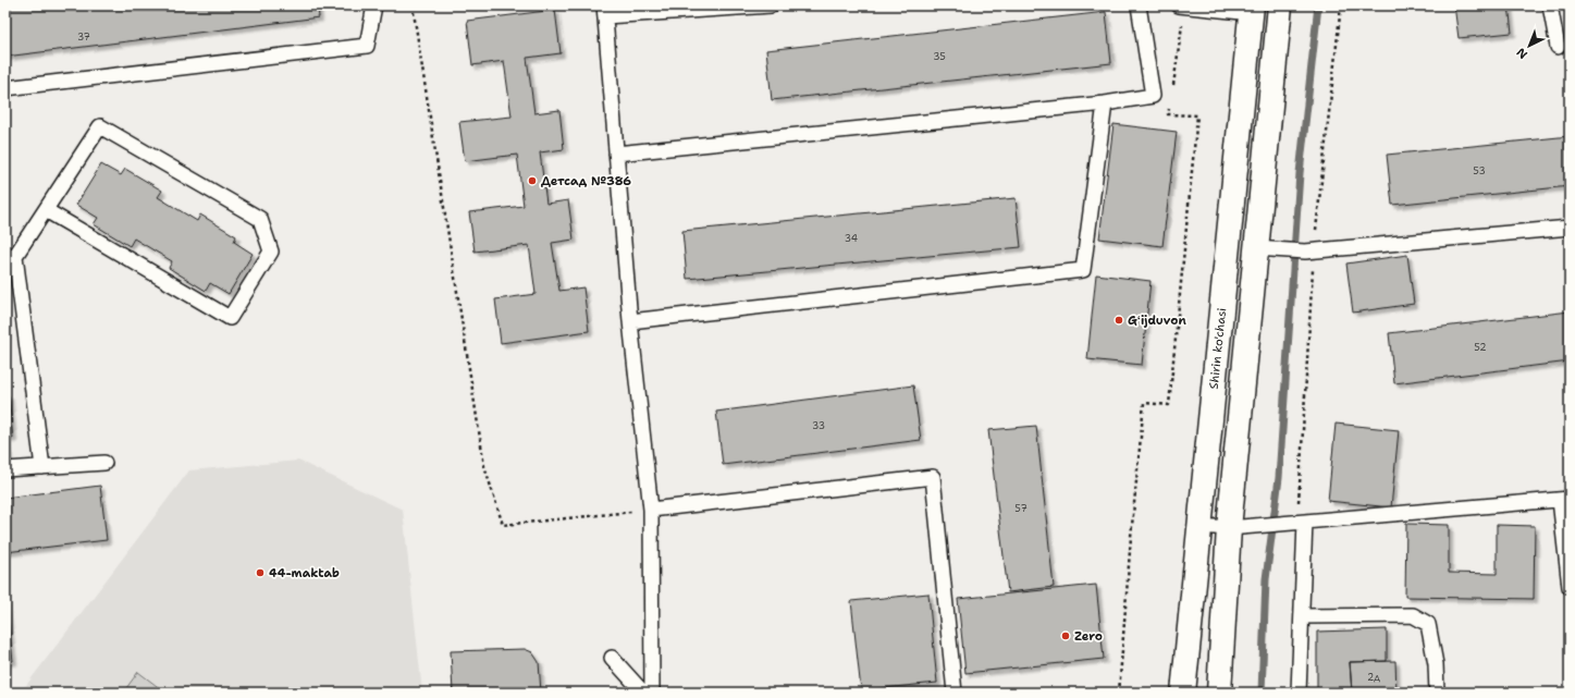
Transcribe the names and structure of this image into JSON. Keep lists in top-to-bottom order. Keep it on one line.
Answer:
{"streets":{"main road":["Shirin ko'chasi"]},"places":["Детсад №386","Gʻijduvon","44-maktab","Zero"],"house_numbers":["37","35","53","34","52","33","57","2д"],"north":"bottom left"}
